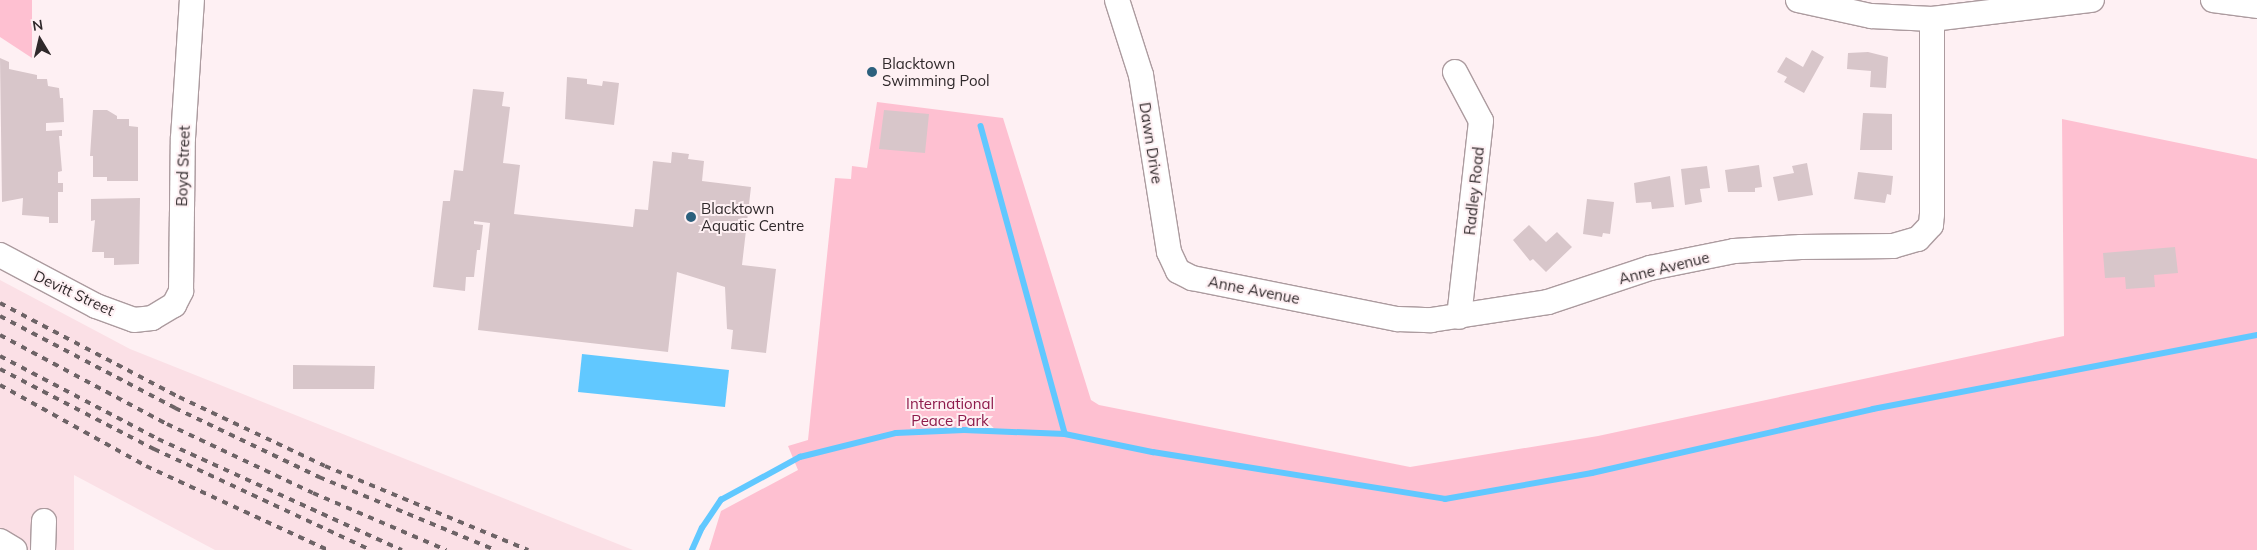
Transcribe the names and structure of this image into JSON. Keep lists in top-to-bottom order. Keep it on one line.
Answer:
{"streets":{"street":["Dawn Drive","Boyd Street","Radley Road","Anne Avenue","Devitt Street"]},"crossings":[["Dawn Drive","Anne Avenue"],["Boyd Street","Devitt Street"],["Radley Road","Anne Avenue"]],"parks":["International Peace Park"],"places":["Blacktown Swimming Pool","Blacktown Aquatic Centre"],"north":"top"}
